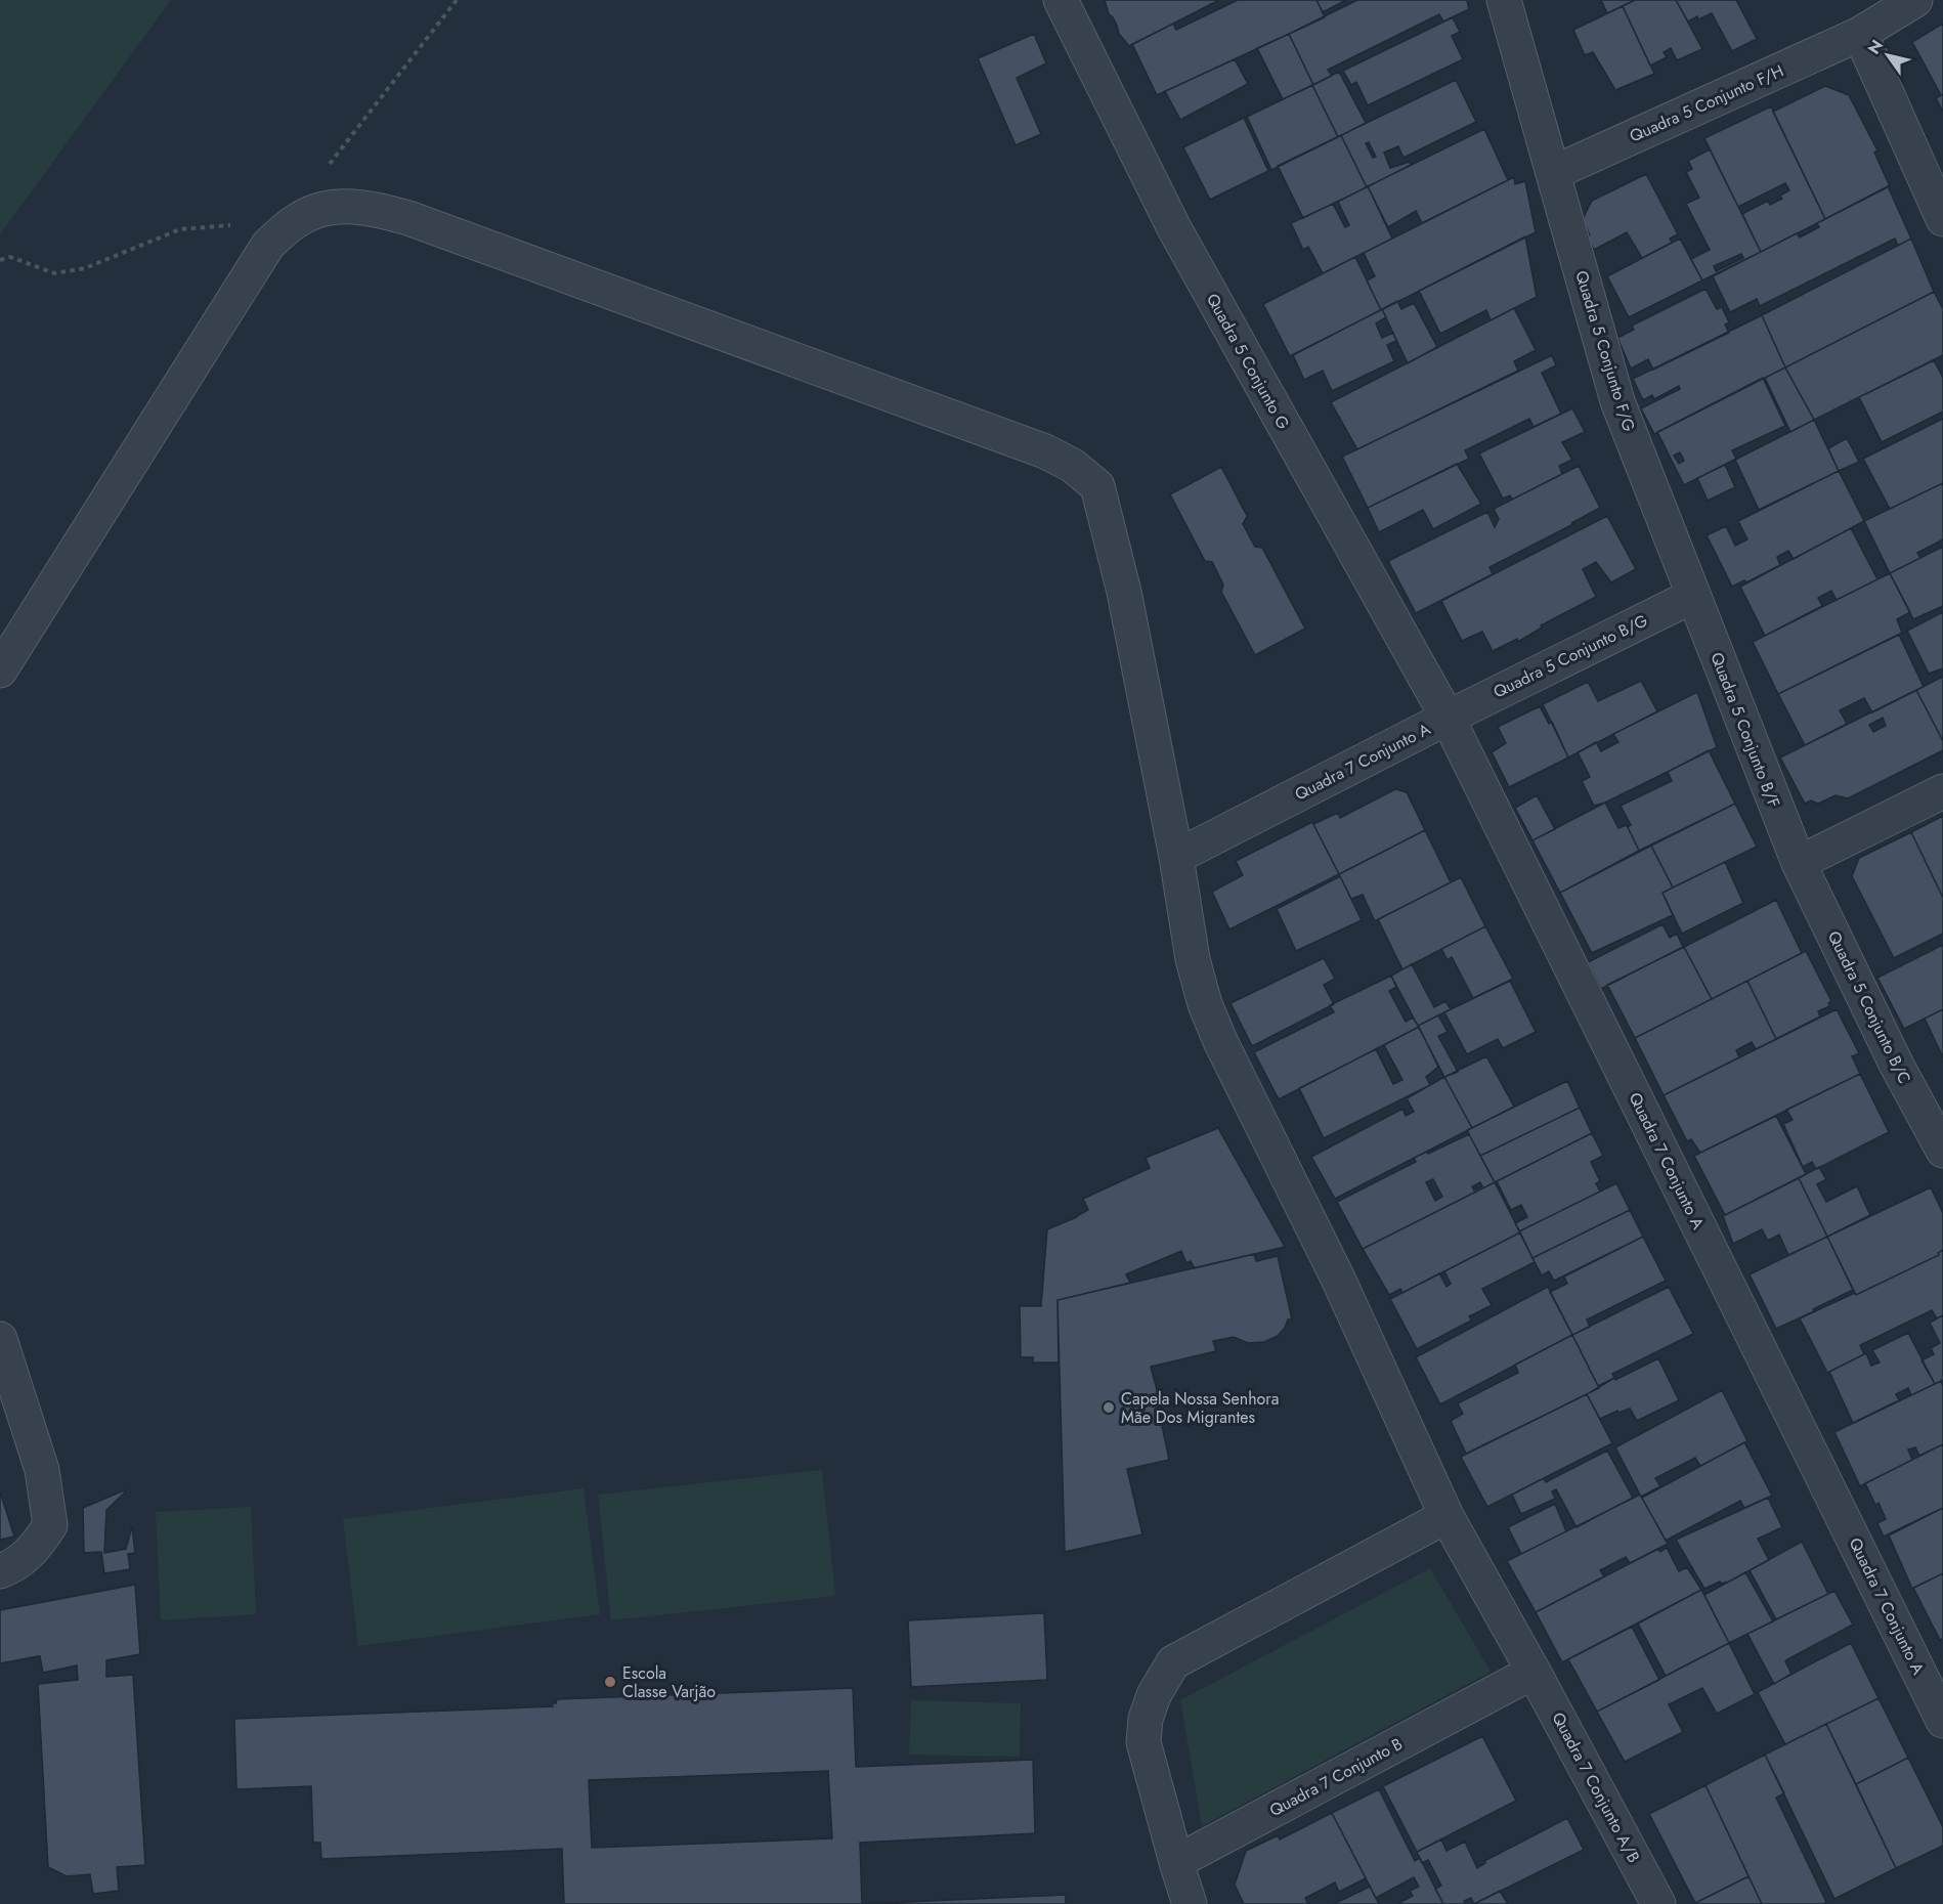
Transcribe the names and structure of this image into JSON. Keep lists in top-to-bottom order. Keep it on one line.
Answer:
{"streets":{"street":["Quadra 5 Conjunto F/H","Quadra 5 Conjunto F/G","Quadra 5 Conjunto G","Quadra 5 Conjunto B/G","Quadra 5 Conjunto B/F","Quadra 7 Conjunto A","Quadra 5 Conjunto B/C","Quadra 7 Conjunto B","Quadra 7 Conjunto A/B"]},"crossings":[["Quadra 5 Conjunto F/H","Quadra 5 Conjunto F/G"],["Quadra 5 Conjunto F/G","Quadra 5 Conjunto B/G"],["Quadra 5 Conjunto F/G","Quadra 5 Conjunto B/F"],["Quadra 5 Conjunto G","Quadra 5 Conjunto B/G"],["Quadra 5 Conjunto G","Quadra 7 Conjunto A"],["Quadra 5 Conjunto B/G","Quadra 5 Conjunto B/F"],["Quadra 5 Conjunto B/G","Quadra 7 Conjunto A"],["Quadra 5 Conjunto B/F","Quadra 5 Conjunto B/C"],["Quadra 7 Conjunto B","Quadra 7 Conjunto A/B"]],"places":["Capela Nossa Senhora Mãe Dos Migrantes","Escola Classe Varjão"],"north":"top left"}
